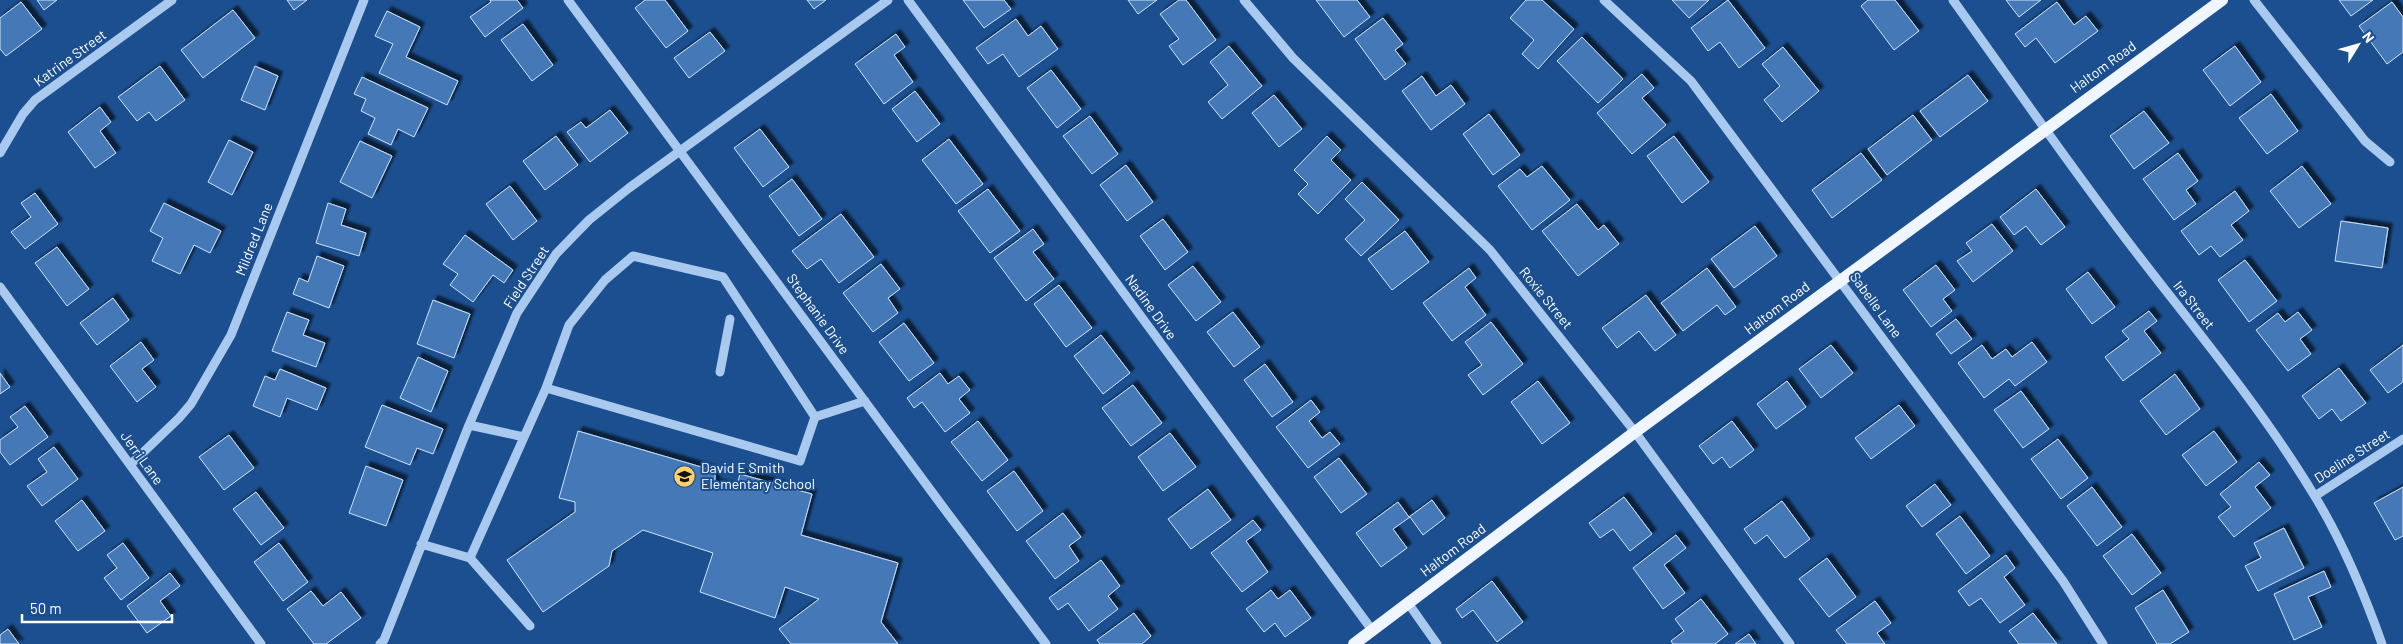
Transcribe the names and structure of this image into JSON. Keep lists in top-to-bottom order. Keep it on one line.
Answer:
{"streets":{"main road":["Haltom Road"],"street":["Katrine Street","Mildred Lane","Field Street","Roxie Street","Sabelle Lane","Ira Street","Nadine Drive","Stephanie Drive","Doeline Street","Jerri Lane"]},"crossings":[["Haltom Road","Roxie Street"],["Haltom Road","Sabelle Lane"],["Haltom Road","Ira Street"],["Haltom Road","Nadine Drive"],["Mildred Lane","Jerri Lane"],["Field Street","Stephanie Drive"],["Ira Street","Doeline Street"]],"places":{"school or university":["David E Smith Elementary School"]},"scale_bar":"50 m","north":"top right"}
